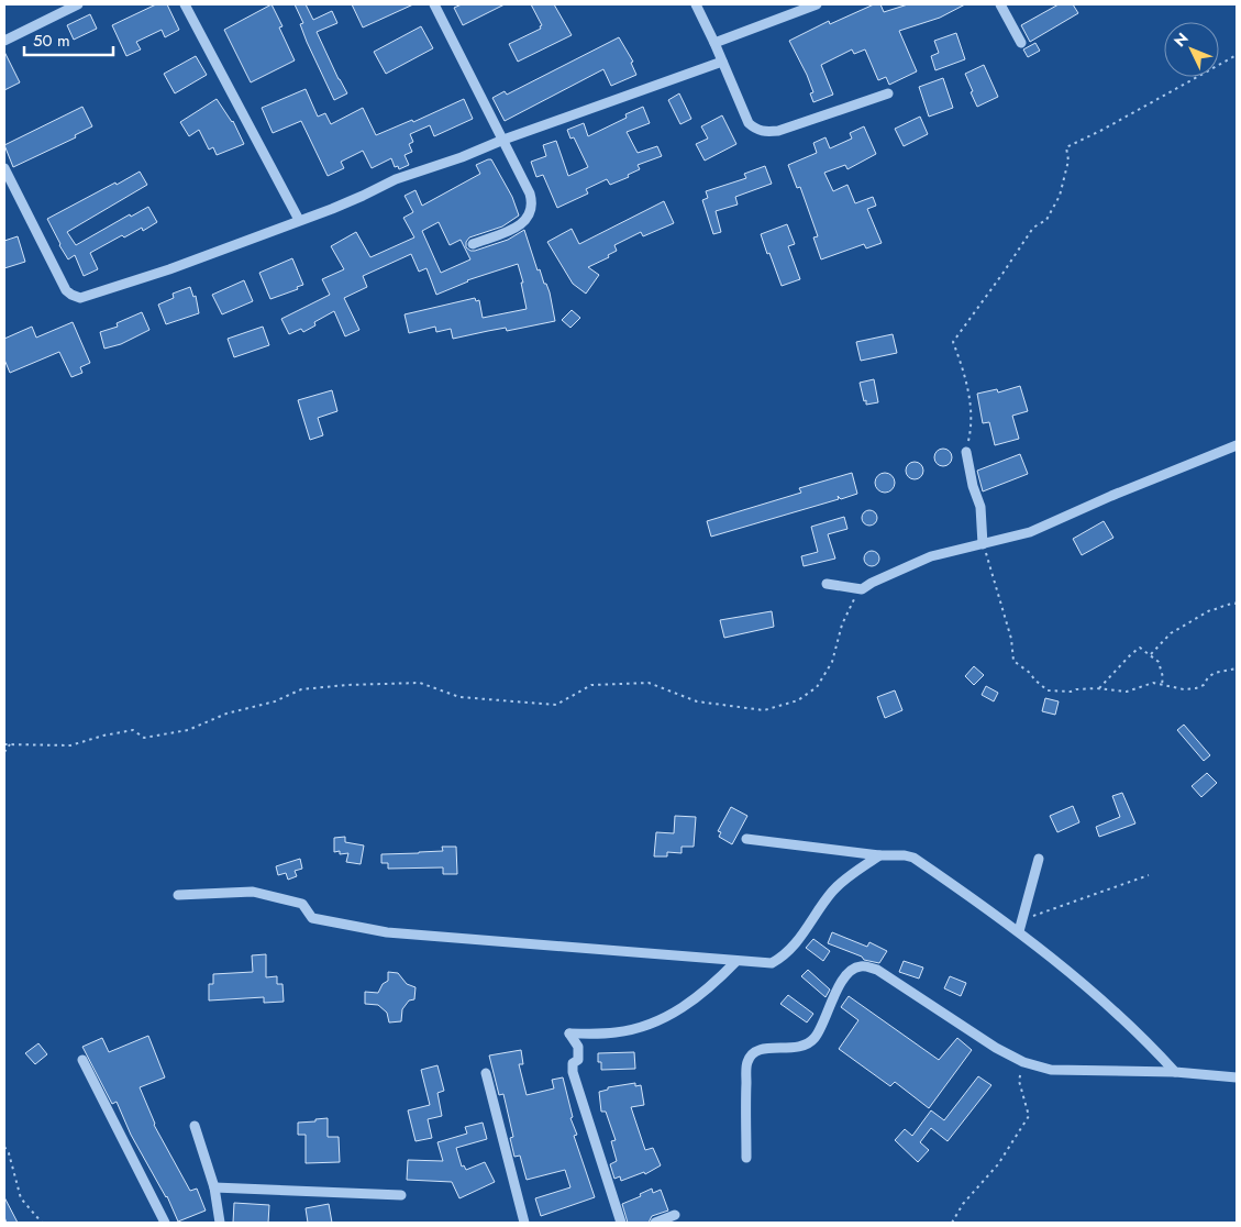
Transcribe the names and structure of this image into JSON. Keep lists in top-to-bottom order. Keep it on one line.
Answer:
{"scale_bar":"50 m","north":"top left"}
